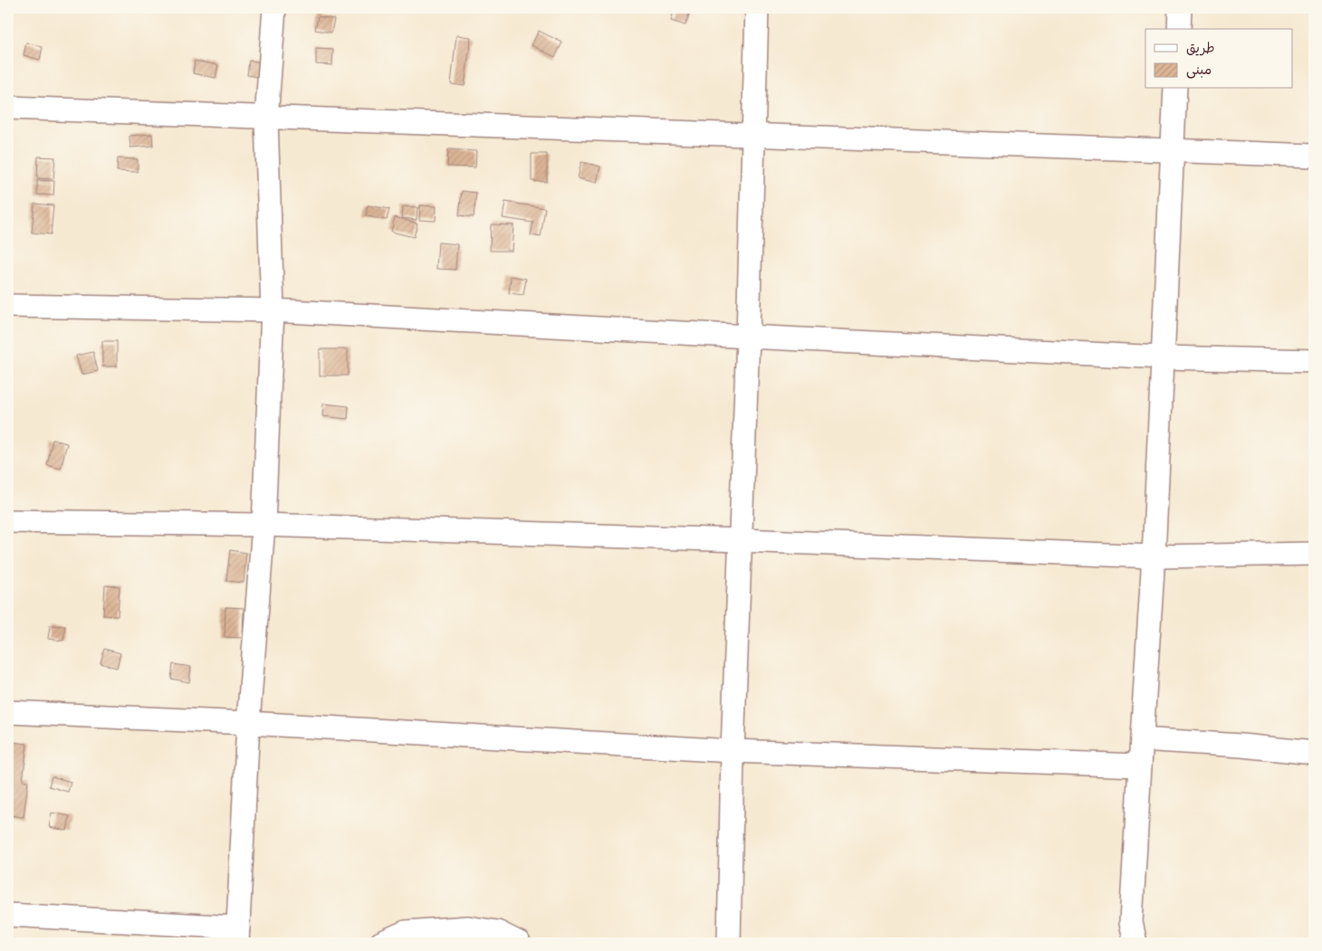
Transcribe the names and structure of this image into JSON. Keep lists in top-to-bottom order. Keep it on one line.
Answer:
{"legend":["طريق","مبنى"]}
